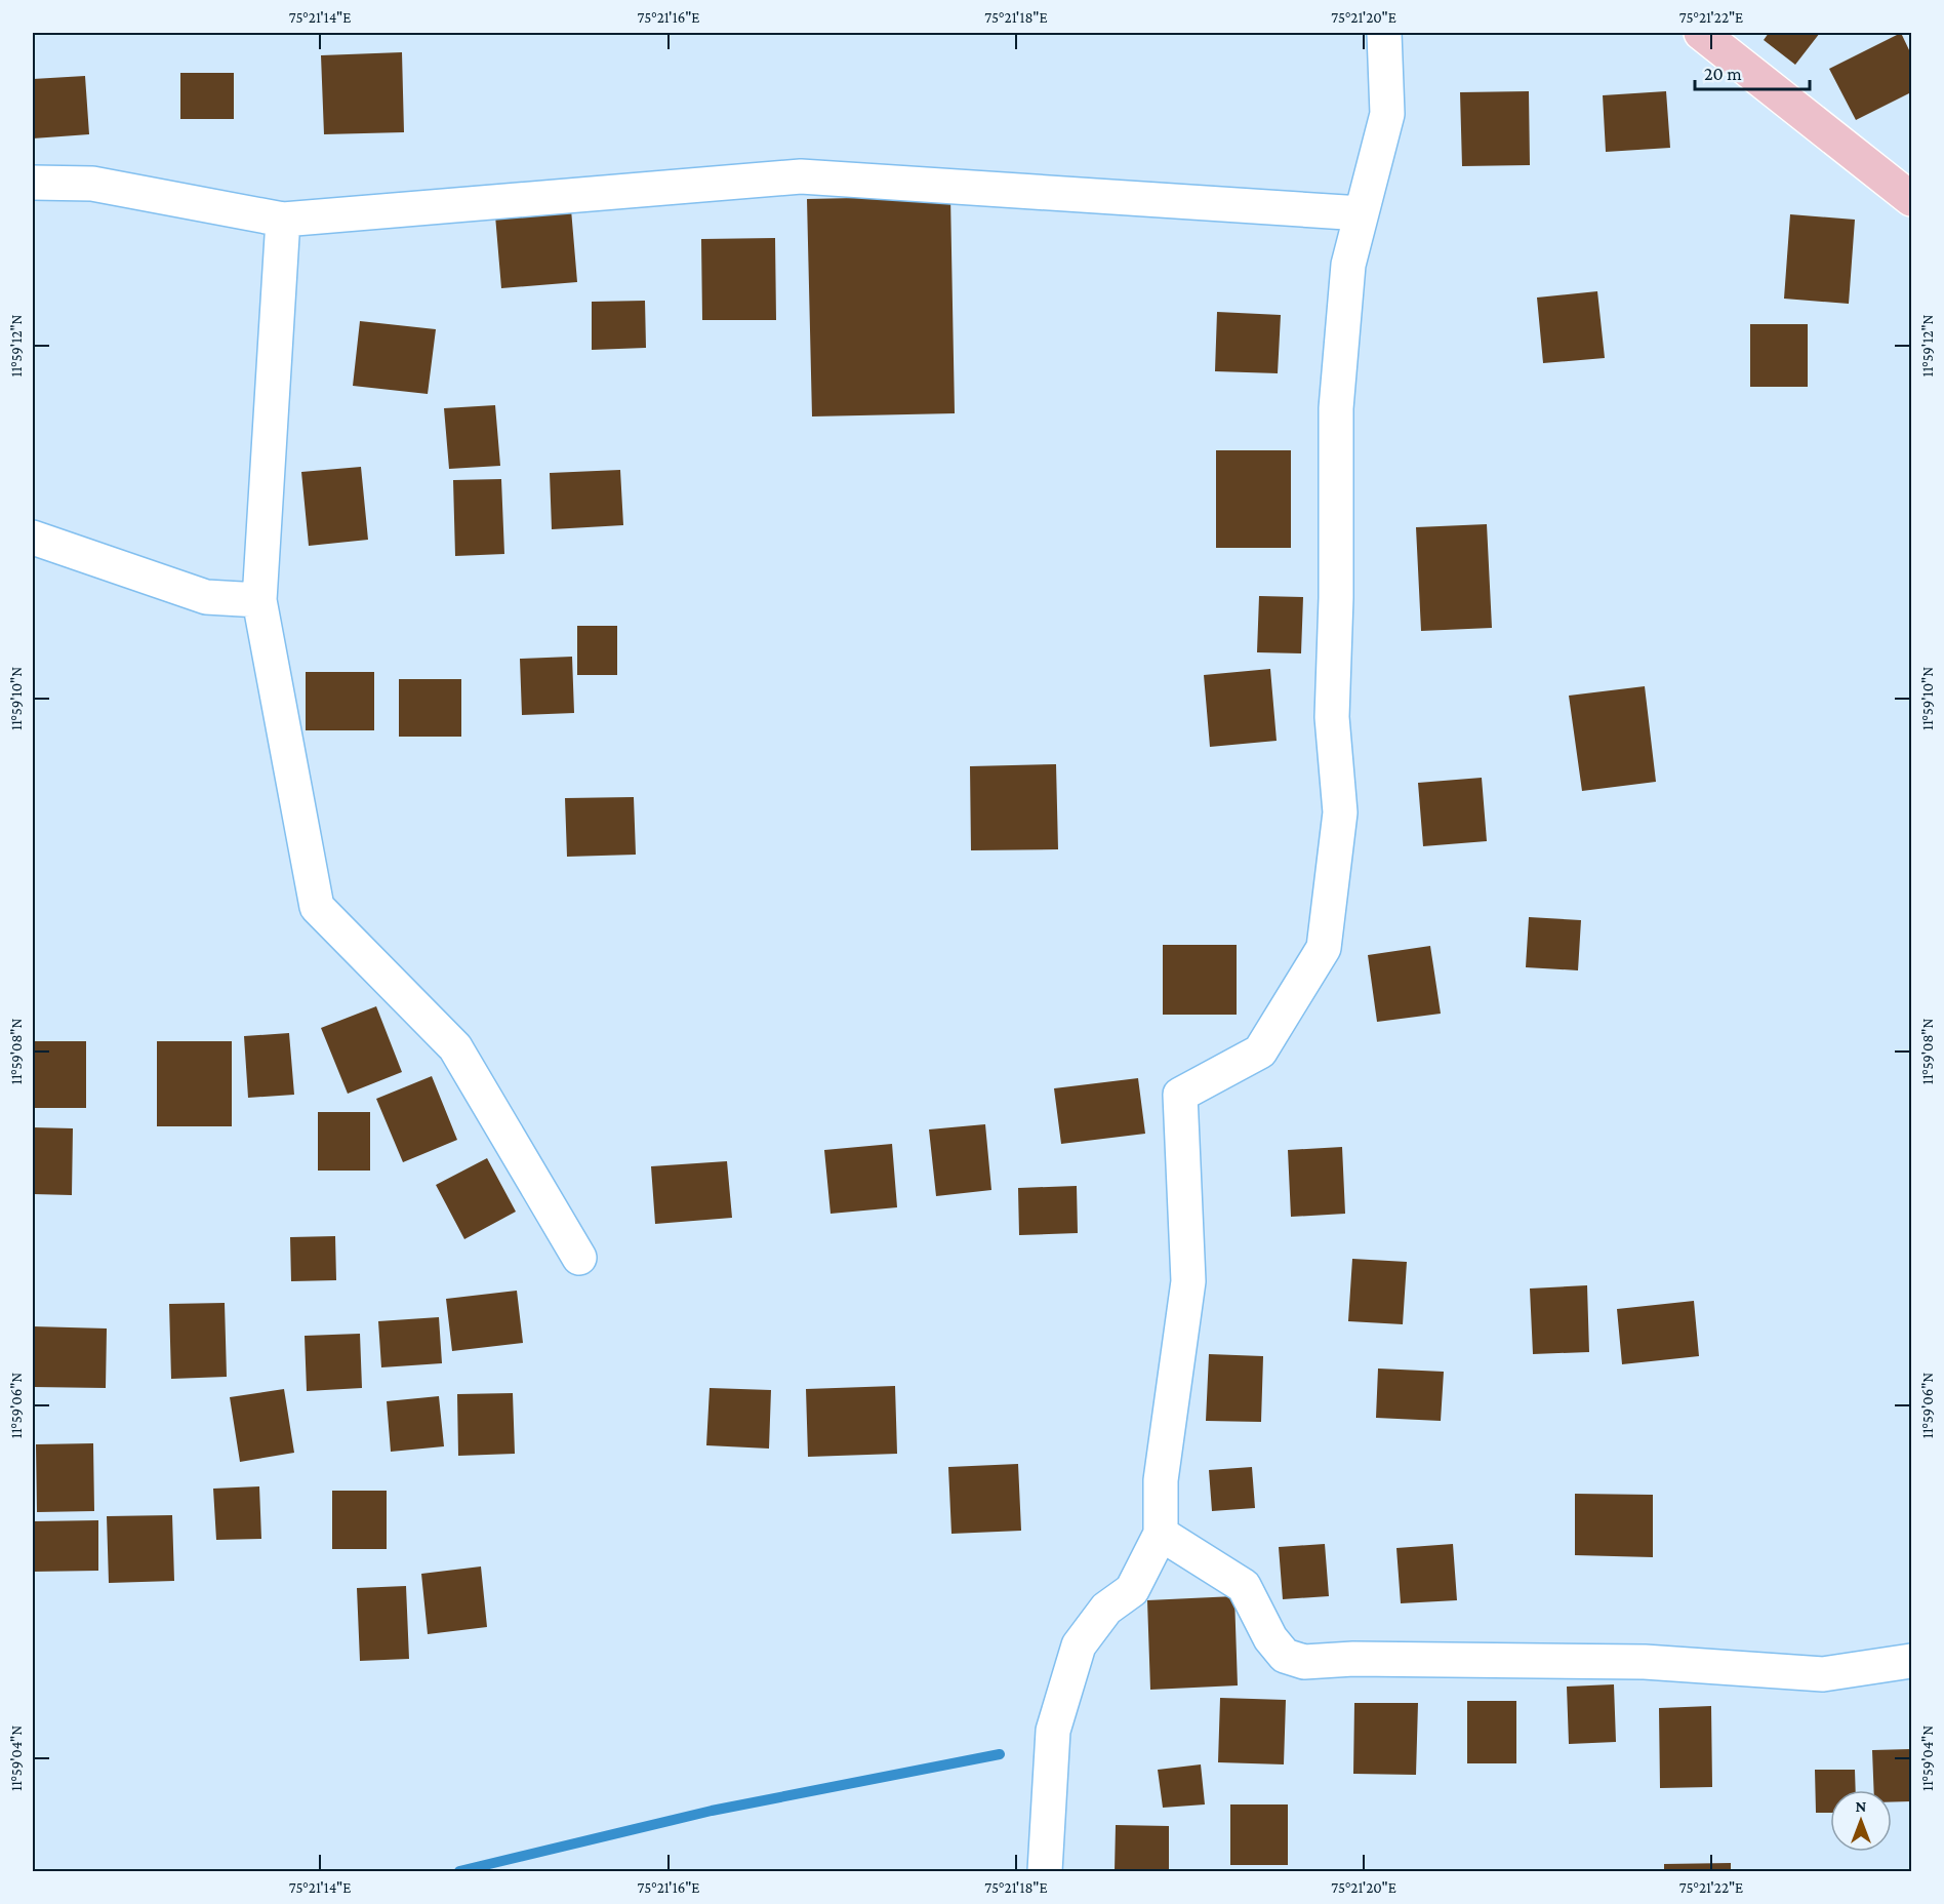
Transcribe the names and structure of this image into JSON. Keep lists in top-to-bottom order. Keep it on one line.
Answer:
{"scale_bar":"20 m","north":"top","coordinates":["75°21'14\"E","75°21'16\"E","75°21'18\"E","75°21'20\"E","75°21'22\"E","11°59'12\"N","11°59'10\"N","11°59'08\"N","11°59'06\"N","11°59'04\"N"]}
